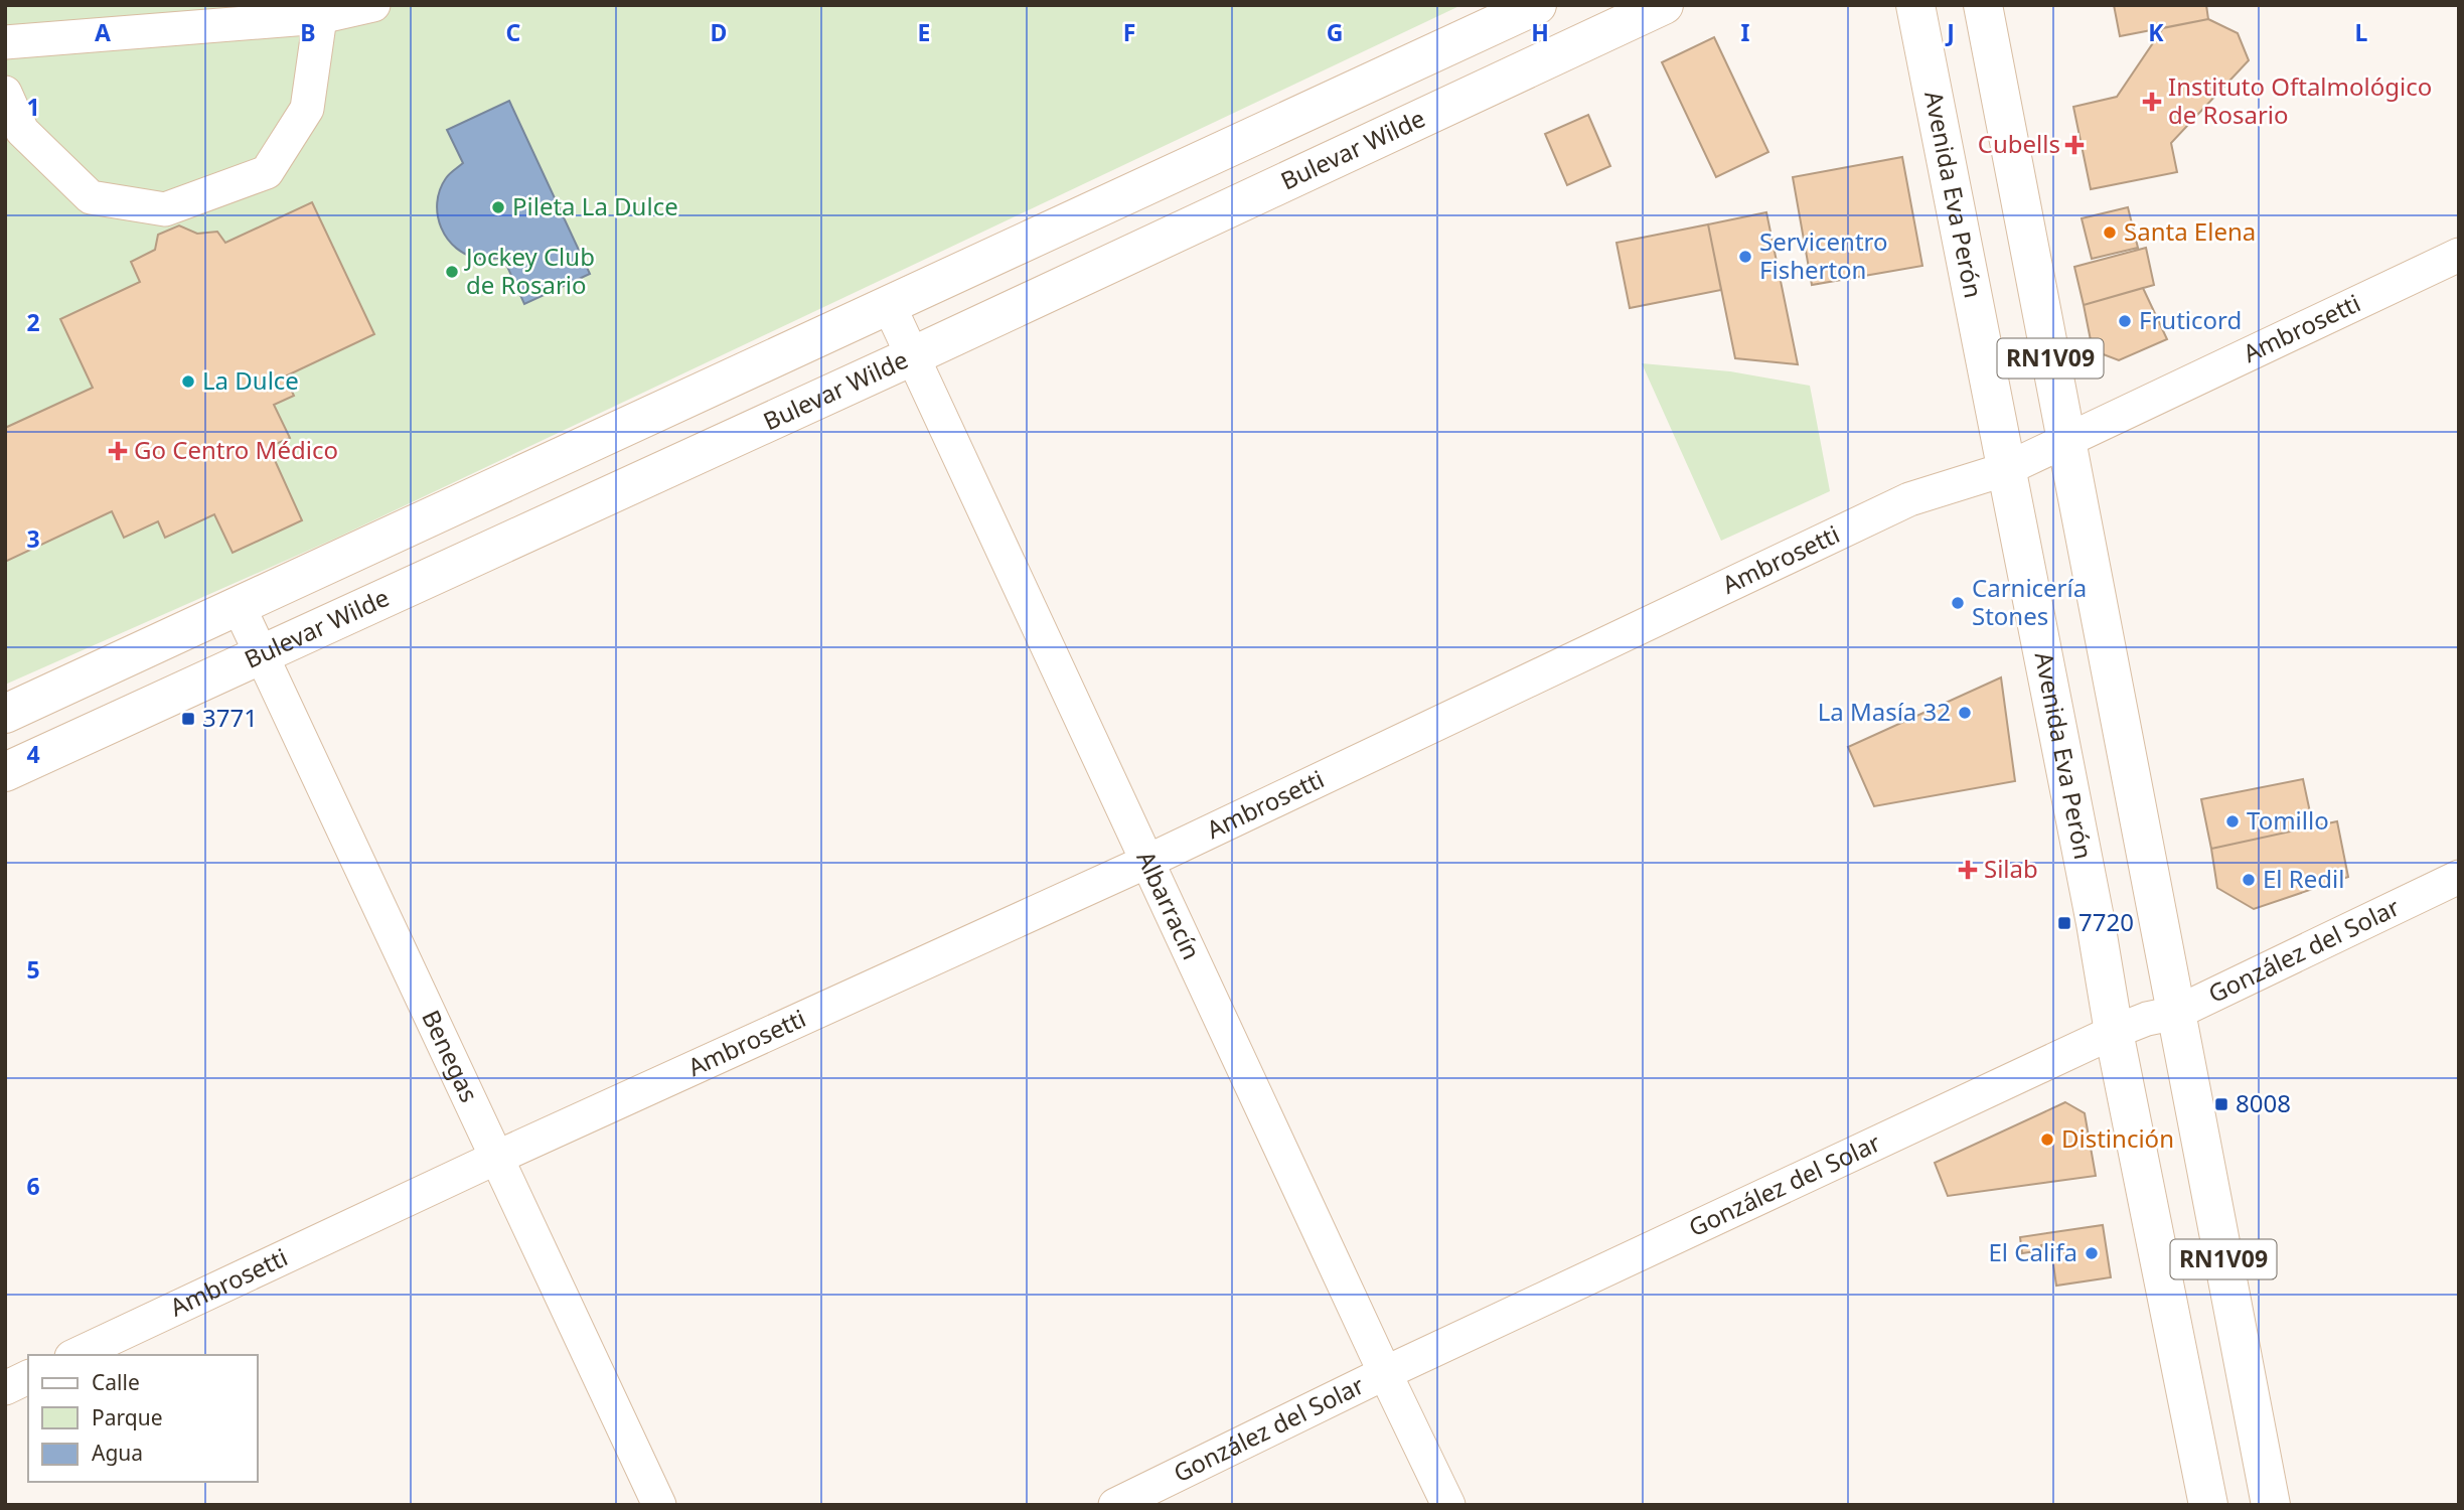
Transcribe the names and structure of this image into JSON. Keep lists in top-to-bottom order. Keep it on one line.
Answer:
{"streets":{"main road":["Bulevar Wilde","Avenida Eva Perón","RN1V09"],"street":["Ambrosetti","Albarracín","González del Solar","Benegas"]},"crossings":[["Bulevar Wilde","Albarracín"],["Bulevar Wilde","Benegas"],["Avenida Eva Perón","Ambrosetti"],["Avenida Eva Perón","González del Solar"],["Ambrosetti","RN1V09"],["Ambrosetti","Albarracín"],["Ambrosetti","Benegas"],["RN1V09","González del Solar"],["Albarracín","González del Solar"]],"places":{"health":["Instituto Oftalmológico de Rosario","Cubells","Go Centro Médico","Silab"],"other":["Pileta La Dulce","Santa Elena","Servicentro Fisherton","Jockey Club de Rosario","Fruticord","La Dulce","Carnicería Stones","La Masía 32","Tomillo","El Redil","Distinción","El Califa"],"transit":["3771","7720","8008"]},"legend":["Calle","Parque","Agua"],"grid":{"columns":["A","B","C","D","E","F","G","H","I","J","K","L"],"rows":["1","2","3","4","5","6"]}}
